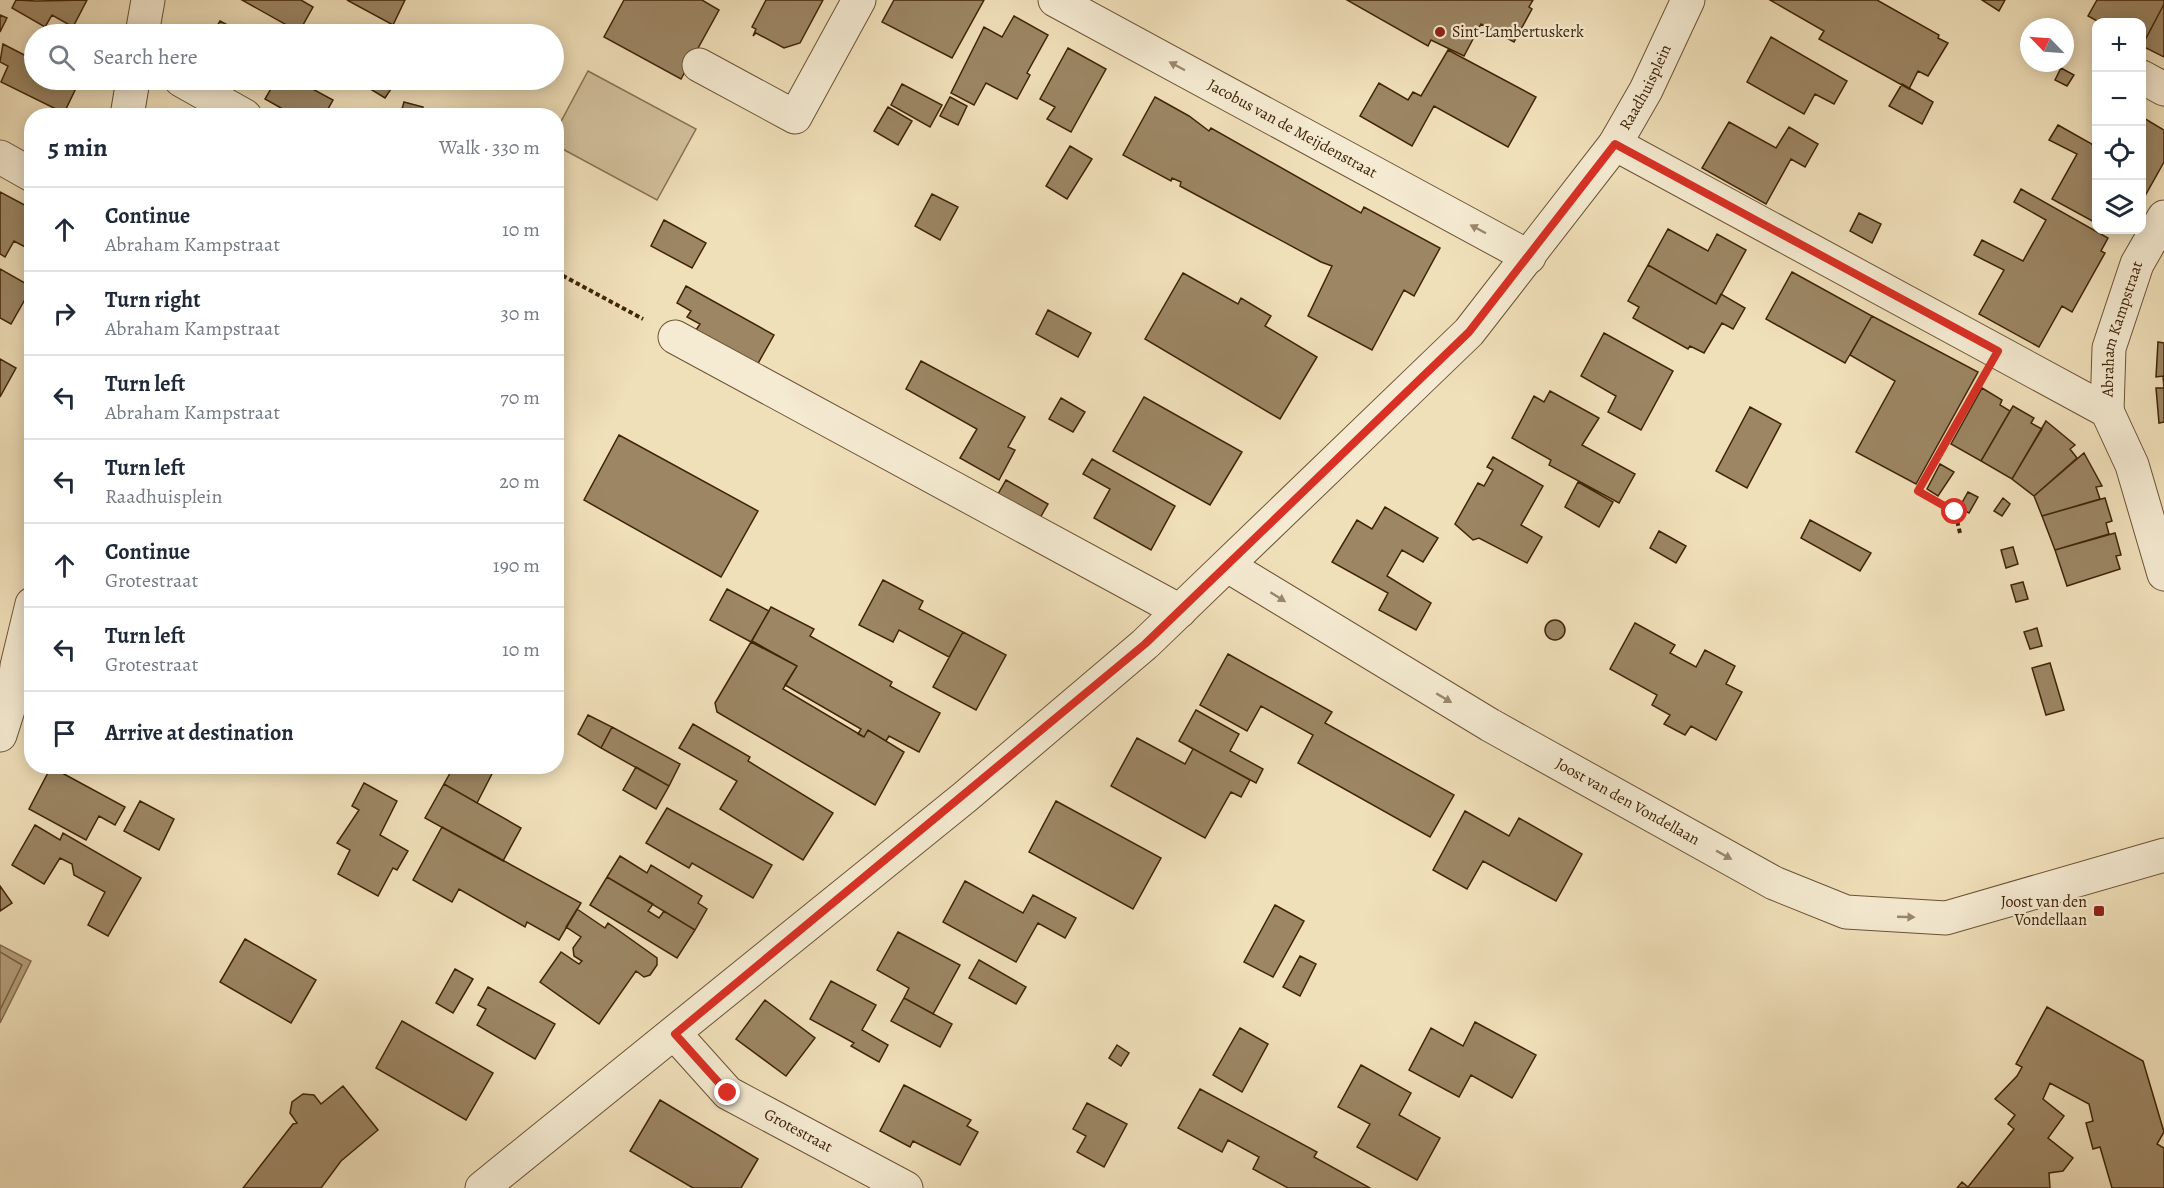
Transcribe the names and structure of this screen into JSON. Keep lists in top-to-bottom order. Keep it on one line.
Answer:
{"streets":{"street":["Raadhuisplein","Jacobus van de Meijdenstraat","Abraham Kampstraat","Joost van den Vondellaan","Grotestraat"]},"crossings":[["Raadhuisplein","Jacobus van de Meijdenstraat"],["Raadhuisplein","Abraham Kampstraat"]],"one_way":["Jacobus van de Meijdenstraat","Joost van den Vondellaan"],"places":{"other":["Sint-Lambertuskerk"],"transit":["Joost van den Vondellaan"]},"north":"top left","page":{"map_buttons":["+","−"],"search":"Search here","heading":["5 min","Walk · 330 m"],"list":[["Continue","Abraham Kampstraat","10 m"],["Turn right","Abraham Kampstraat","30 m"],["Turn left","Abraham Kampstraat","70 m"],["Turn left","Raadhuisplein","20 m"],["Continue","Grotestraat","190 m"],["Turn left","Grotestraat","10 m"],"Arrive at destination"]}}
